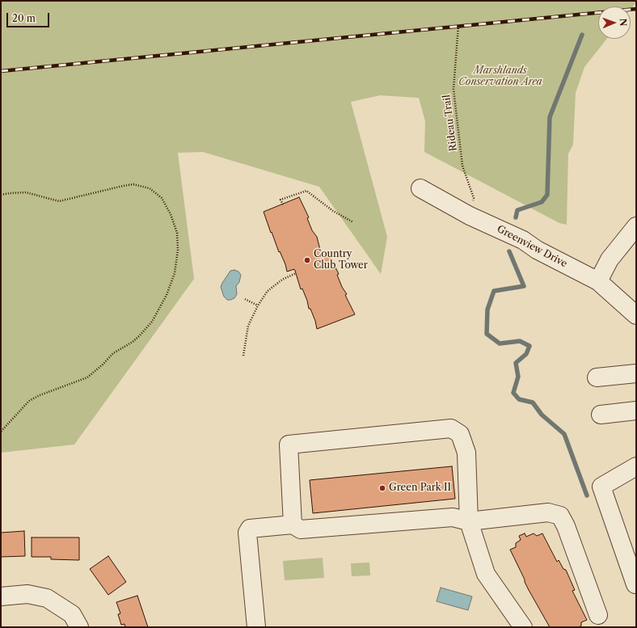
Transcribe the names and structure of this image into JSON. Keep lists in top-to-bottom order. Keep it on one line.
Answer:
{"streets":{"street":["Greenview Drive"],"path":["Rideau Trail"]},"crossings":[["Rideau Trail","Greenview Drive"]],"parks":["Marshlands Conservation Area"],"places":["Country Club Tower","Green Park II"],"scale_bar":"20 m","north":"right"}
